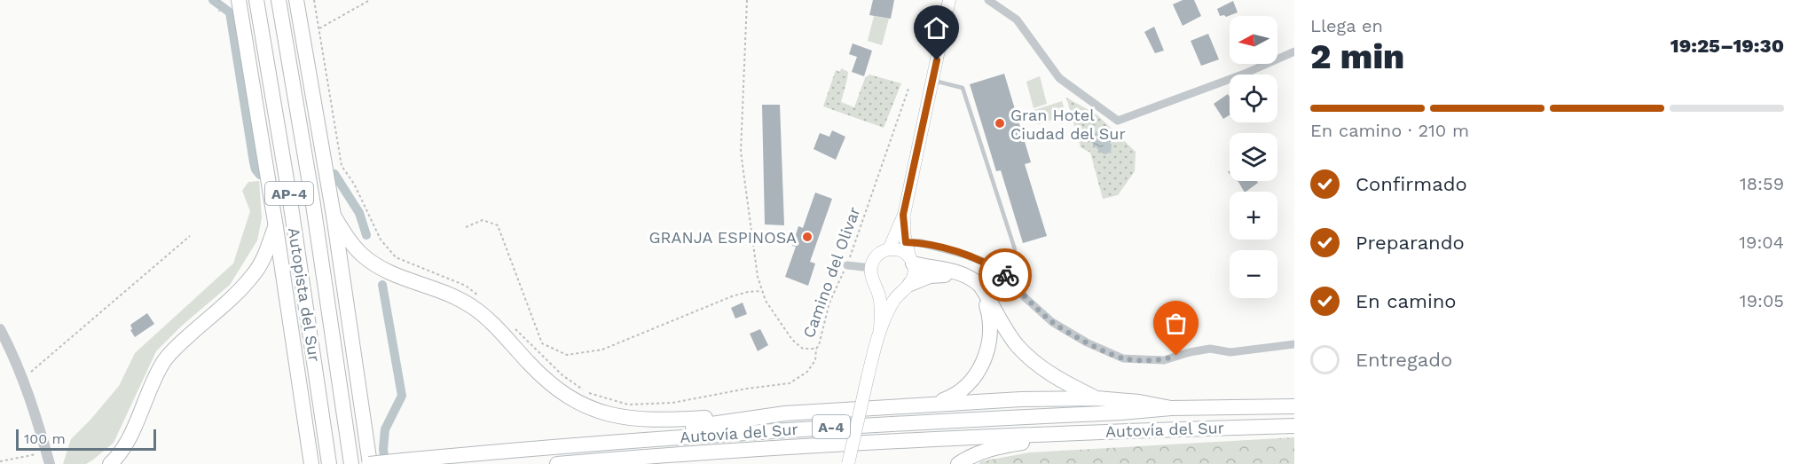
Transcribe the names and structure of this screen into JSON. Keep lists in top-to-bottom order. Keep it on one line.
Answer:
{"streets":{"highway":["AP-4","Autopista del Sur","A-4","Autovía del Sur"],"path":["Camino del Olivar"]},"crossings":[["A-4","Autovía del Sur"]],"places":["Gran Hotel Ciudad del Sur","GRANJA ESPINOSA"],"scale_bar":"100 m","north":"left","page":{"heading":["2 min","Llega en","19:25–19:30"],"map_buttons":["+","−"],"bar":"En camino · 210 m","list":[["Confirmado","18:59"],["Preparando","19:04"],["En camino","19:05"],"Entregado"],"scale":"100 m"}}
